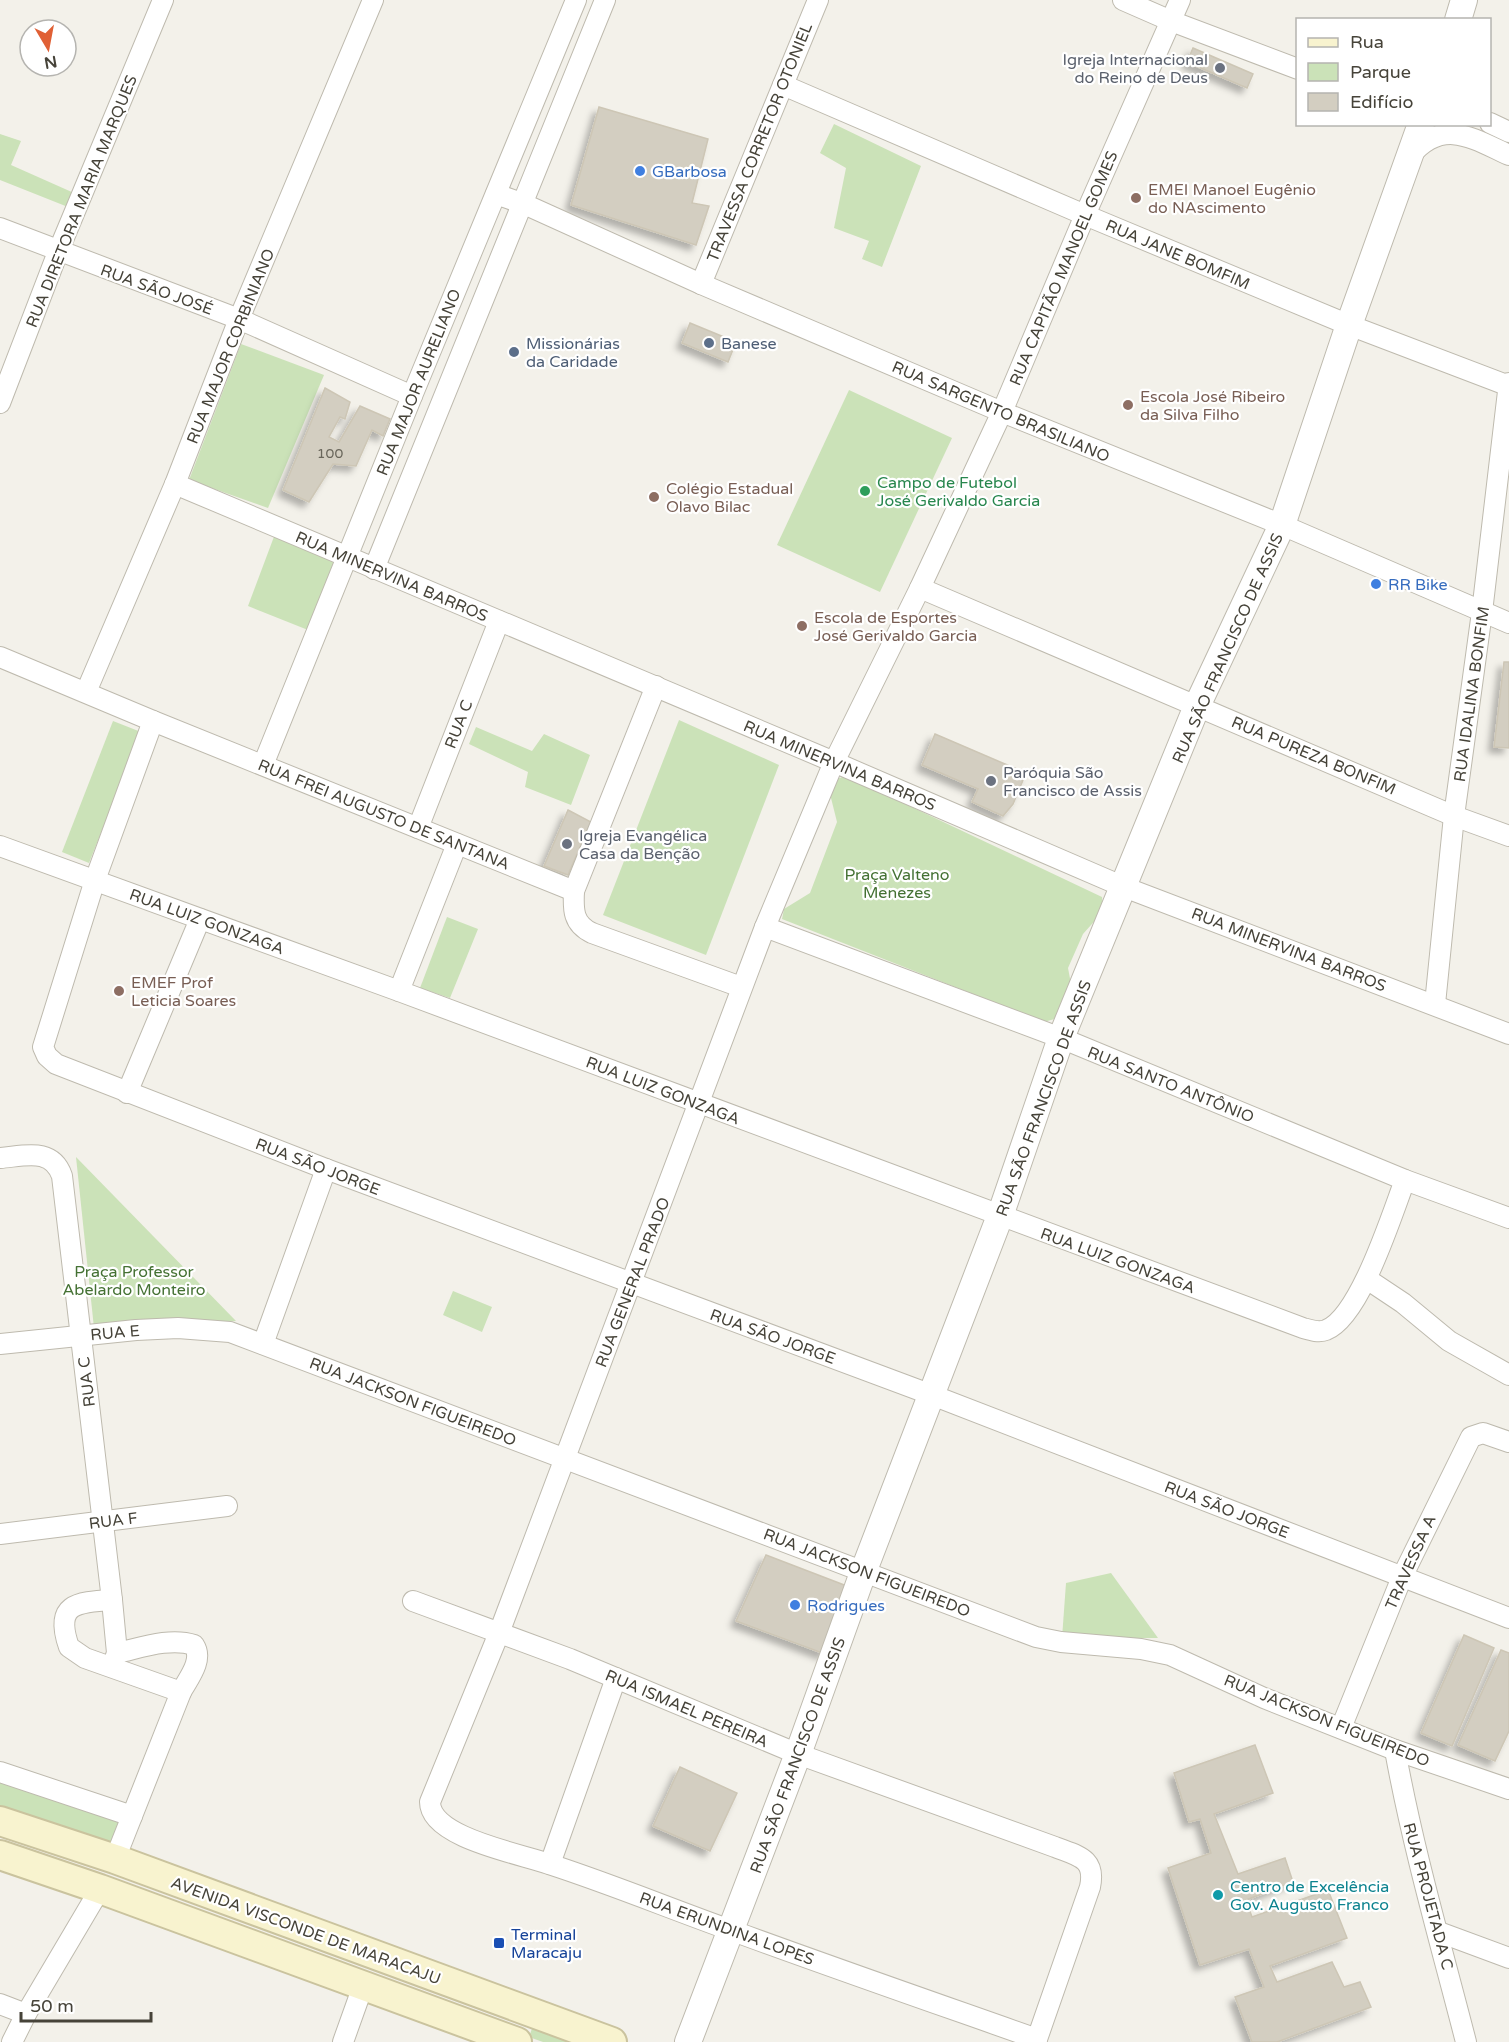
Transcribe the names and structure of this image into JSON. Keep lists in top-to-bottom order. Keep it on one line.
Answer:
{"streets":{"main road":["AVENIDA VISCONDE DE MARACAJU"],"street":["TRAVESSA CORRETOR OTONIEL","RUA DIRETORA MARIA MARQUES","RUA JANE BOMFIM","RUA CAPITÃO MANOEL GOMES","RUA SÃO JOSÉ","RUA MAJOR CORBINIANO","RUA MAJOR AURELIANO","RUA SARGENTO BRASILIANO","RUA MINERVINA BARROS","RUA SÃO FRANCISCO DE ASSIS","RUA IDALINA BONFIM","RUA C","RUA PUREZA BONFIM","RUA FREI AUGUSTO DE SANTANA","RUA LUIZ GONZAGA","RUA SANTO ANTÔNIO","RUA SÃO JORGE","RUA GENERAL PRADO","RUA E","RUA JACKSON FIGUEIREDO","RUA F","TRAVESSA A","RUA ISMAEL PEREIRA","RUA PROJETADA C","RUA ERUNDINA LOPES"]},"crossings":[["TRAVESSA CORRETOR OTONIEL","RUA JANE BOMFIM"],["TRAVESSA CORRETOR OTONIEL","RUA SARGENTO BRASILIANO"],["RUA DIRETORA MARIA MARQUES","RUA SÃO JOSÉ"],["RUA JANE BOMFIM","RUA CAPITÃO MANOEL GOMES"],["RUA JANE BOMFIM","RUA SÃO FRANCISCO DE ASSIS"],["RUA JANE BOMFIM","RUA IDALINA BONFIM"],["RUA CAPITÃO MANOEL GOMES","RUA SARGENTO BRASILIANO"],["RUA CAPITÃO MANOEL GOMES","RUA MINERVINA BARROS"],["RUA CAPITÃO MANOEL GOMES","RUA PUREZA BONFIM"],["RUA CAPITÃO MANOEL GOMES","RUA GENERAL PRADO"],["RUA SÃO JOSÉ","RUA MAJOR CORBINIANO"],["RUA SÃO JOSÉ","RUA MAJOR AURELIANO"],["RUA MAJOR CORBINIANO","RUA MINERVINA BARROS"],["RUA MAJOR CORBINIANO","RUA FREI AUGUSTO DE SANTANA"],["RUA MAJOR AURELIANO","RUA SARGENTO BRASILIANO"],["RUA MAJOR AURELIANO","RUA MINERVINA BARROS"],["RUA MAJOR AURELIANO","RUA FREI AUGUSTO DE SANTANA"],["RUA SARGENTO BRASILIANO","RUA SÃO FRANCISCO DE ASSIS"],["RUA SARGENTO BRASILIANO","RUA IDALINA BONFIM"],["RUA MINERVINA BARROS","RUA SÃO FRANCISCO DE ASSIS"],["RUA MINERVINA BARROS","RUA IDALINA BONFIM"],["RUA MINERVINA BARROS","RUA C"],["RUA MINERVINA BARROS","RUA GENERAL PRADO"],["RUA SÃO FRANCISCO DE ASSIS","RUA PUREZA BONFIM"],["RUA SÃO FRANCISCO DE ASSIS","RUA LUIZ GONZAGA"],["RUA SÃO FRANCISCO DE ASSIS","RUA SANTO ANTÔNIO"],["RUA SÃO FRANCISCO DE ASSIS","RUA SÃO JORGE"],["RUA SÃO FRANCISCO DE ASSIS","RUA JACKSON FIGUEIREDO"],["RUA SÃO FRANCISCO DE ASSIS","RUA ISMAEL PEREIRA"],["RUA SÃO FRANCISCO DE ASSIS","RUA ERUNDINA LOPES"],["RUA IDALINA BONFIM","RUA PUREZA BONFIM"],["RUA C","RUA FREI AUGUSTO DE SANTANA"],["RUA C","RUA E"],["RUA C","RUA F"],["RUA LUIZ GONZAGA","RUA SÃO JORGE"],["RUA LUIZ GONZAGA","RUA GENERAL PRADO"],["RUA SANTO ANTÔNIO","RUA GENERAL PRADO"],["RUA SÃO JORGE","RUA GENERAL PRADO"],["RUA SÃO JORGE","TRAVESSA A"],["RUA GENERAL PRADO","RUA JACKSON FIGUEIREDO"],["RUA GENERAL PRADO","RUA ISMAEL PEREIRA"],["RUA GENERAL PRADO","RUA ERUNDINA LOPES"],["RUA E","RUA JACKSON FIGUEIREDO"],["RUA JACKSON FIGUEIREDO","TRAVESSA A"],["RUA JACKSON FIGUEIREDO","RUA PROJETADA C"],["RUA ISMAEL PEREIRA","RUA ERUNDINA LOPES"]],"parks":["Praça Valteno Menezes","Praça Professor Abelardo Monteiro"],"places":{"other":["Igreja Internacional do Reino de Deus","GBarbosa","EMEI Manoel Eugênio do NAscimento","Banese","Missionárias da Caridade","Escola José Ribeiro da Silva Filho","Campo de Futebol José Gerivaldo Garcia","Colégio Estadual Olavo Bilac","RR Bike","Escola de Esportes José Gerivaldo Garcia","Paróquia São Francisco de Assis","Igreja Evangélica Casa da Benção","EMEF Prof Leticia Soares","Rodrigues","Centro de Excelência Gov. Augusto Franco"],"transit":["Terminal Maracaju"]},"house_numbers":["100"],"legend":["Rua","Parque","Edifício"],"scale_bar":"50 m","north":"bottom"}
